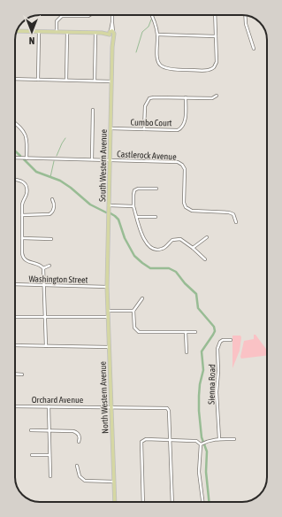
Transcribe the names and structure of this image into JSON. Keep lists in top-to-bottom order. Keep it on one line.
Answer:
{"streets":{"main road":["South Western Avenue","North Western Avenue"],"street":["Cumbo Court","Castlerock Avenue","Washington Street","Sienna Road","Orchard Avenue"]},"crossings":[["Cumbo Court","South Western Avenue"],["Castlerock Avenue","South Western Avenue"],["South Western Avenue","Washington Street"],["South Western Avenue","North Western Avenue"],["Washington Street","North Western Avenue"],["North Western Avenue","Orchard Avenue"]],"north":"bottom"}
